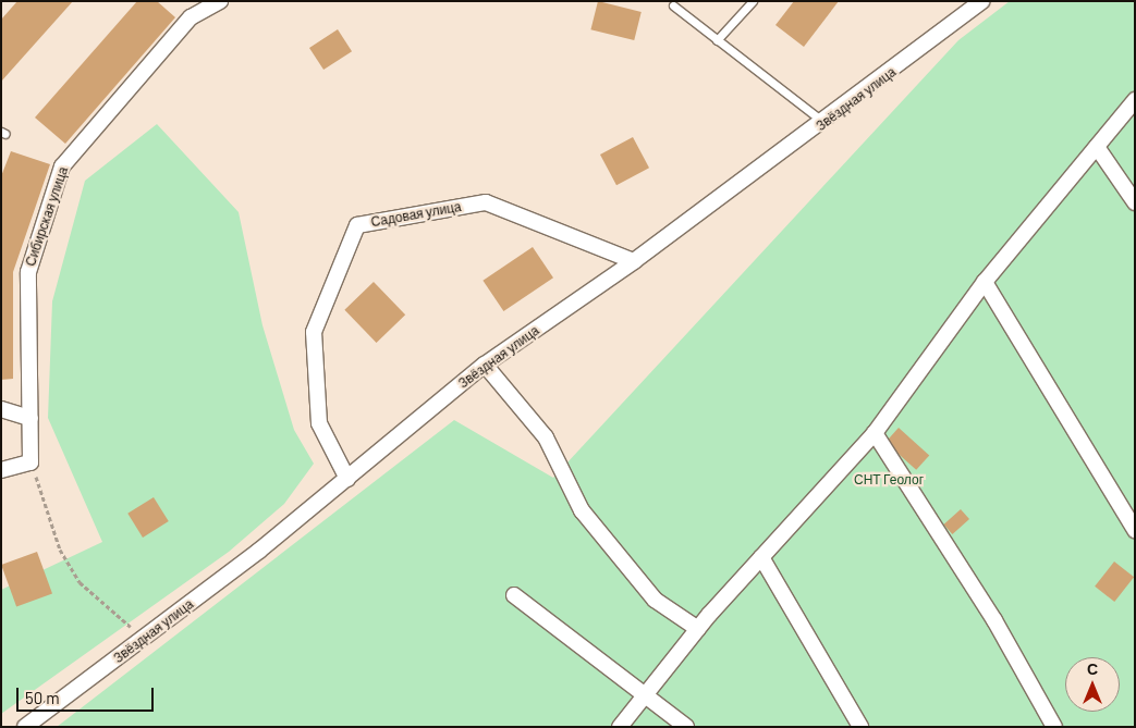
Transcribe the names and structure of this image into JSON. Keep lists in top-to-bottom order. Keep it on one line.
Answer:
{"streets":{"street":["Звёздная улица","Садовая улица","Сибирская улица"]},"crossings":[["Звёздная улица","Садовая улица"]],"parks":["СНТ Геолог"],"scale_bar":"50 m","north":"top"}
